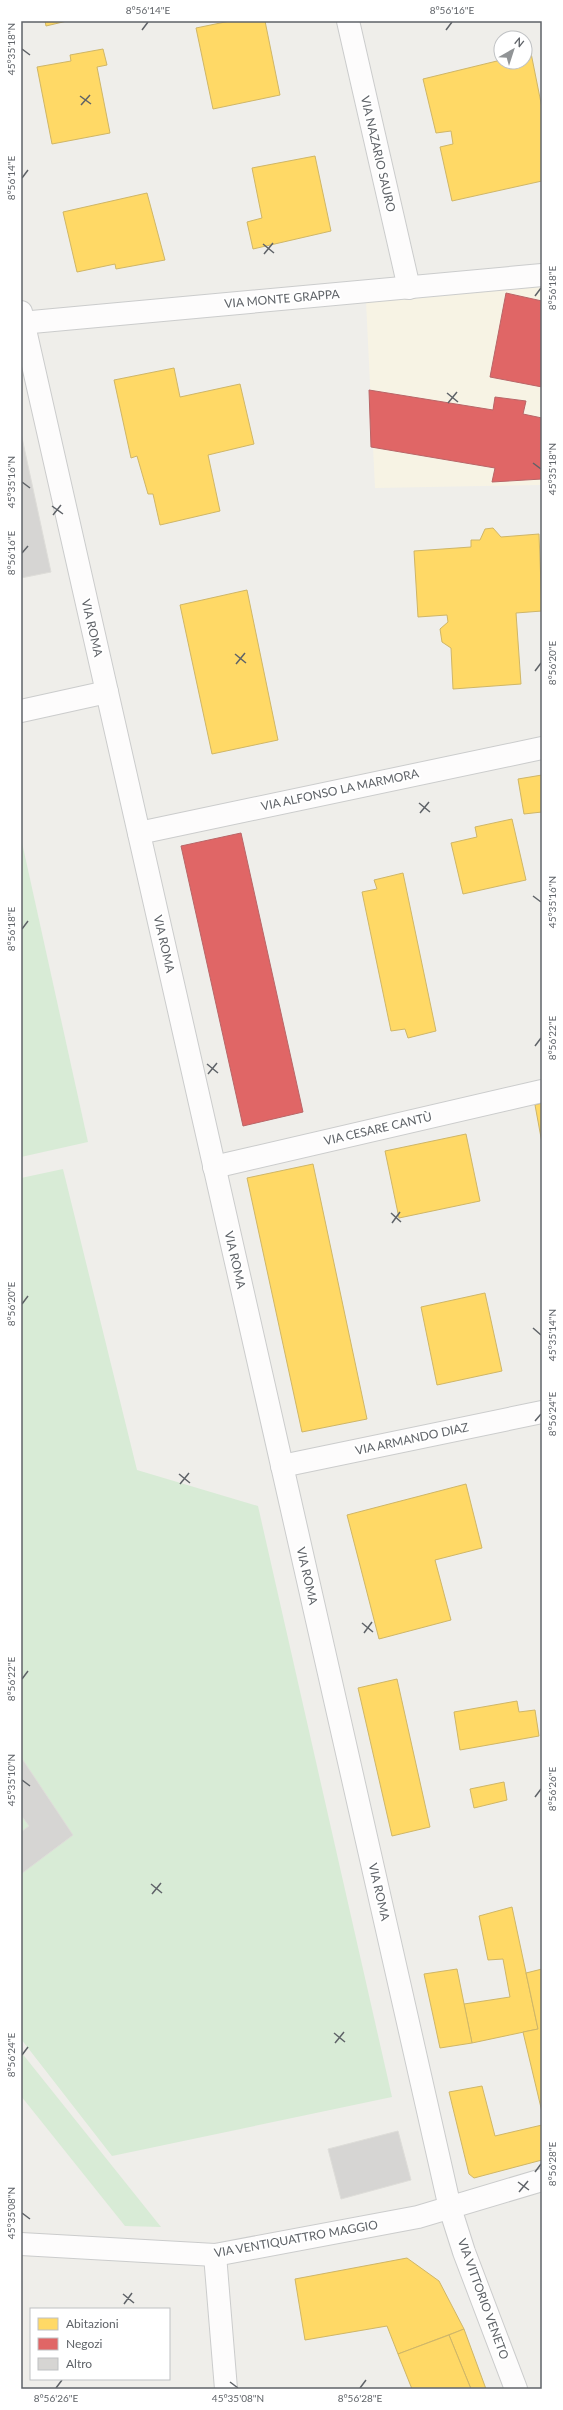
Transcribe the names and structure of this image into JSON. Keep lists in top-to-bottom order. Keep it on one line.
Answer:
{"streets":{"street":["VIA NAZARIO SAURO","VIA MONTE GRAPPA","VIA ROMA","VIA ALFONSO LA MARMORA","VIA CESARE CANTÙ","VIA ARMANDO DIAZ","VIA VENTIQUATTRO MAGGIO","VIA VITTORIO VENETO"]},"crossings":[["VIA NAZARIO SAURO","VIA MONTE GRAPPA"],["VIA MONTE GRAPPA","VIA ROMA"],["VIA ROMA","VIA ALFONSO LA MARMORA"],["VIA ROMA","VIA CESARE CANTÙ"],["VIA ROMA","VIA ARMANDO DIAZ"],["VIA ROMA","VIA VENTIQUATTRO MAGGIO"],["VIA ROMA","VIA VITTORIO VENETO"],["VIA VENTIQUATTRO MAGGIO","VIA VITTORIO VENETO"]],"legend":["Abitazioni","Negozi","Altro"],"north":"top right","coordinates":["8°56'14\"E","8°56'16\"E","45°35'18\"N","8°56'18\"E","45°35'16\"N","8°56'20\"E","8°56'22\"E","45°35'14\"N","8°56'24\"E","45°35'10\"N","8°56'26\"E","8°56'28\"E","45°35'08\"N"]}
